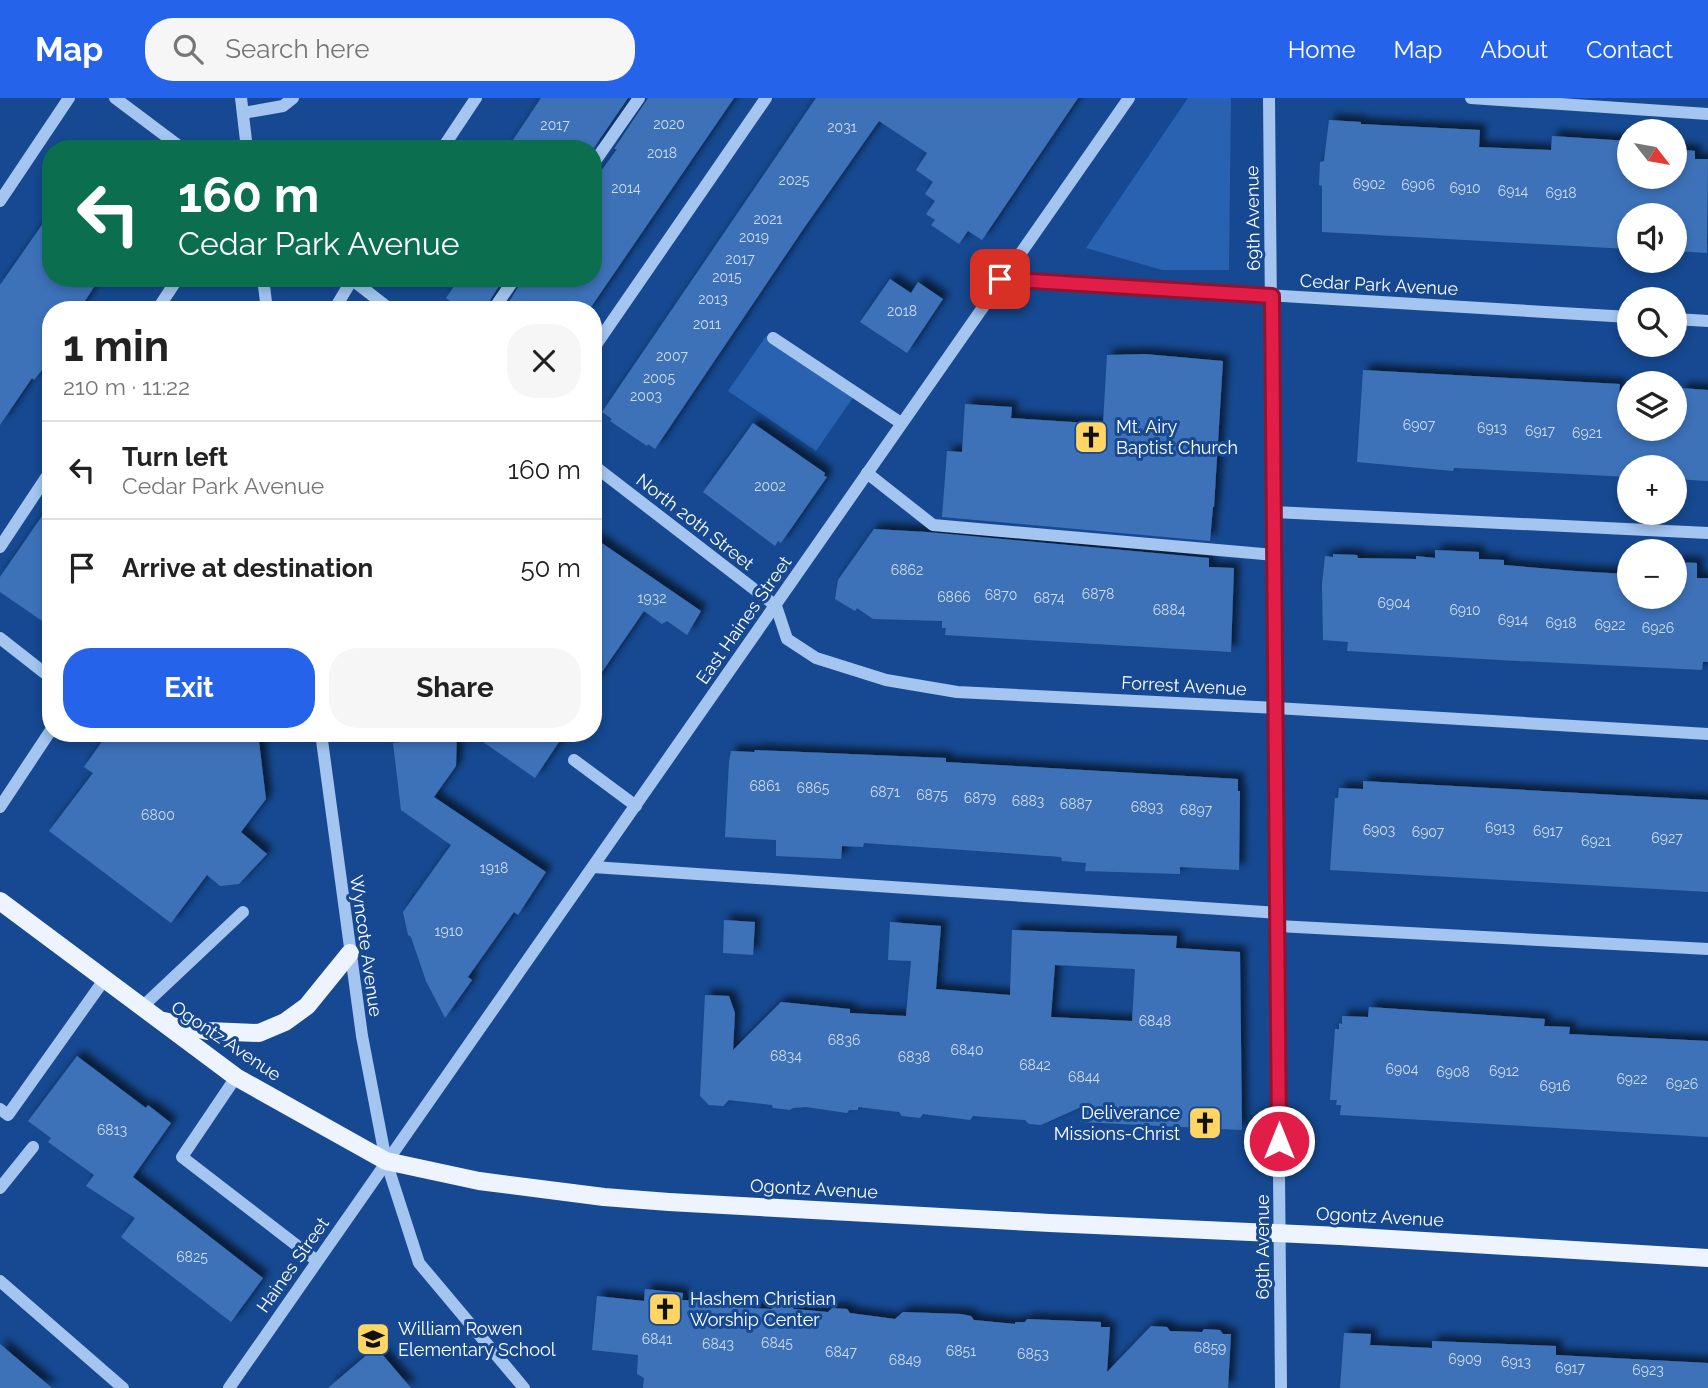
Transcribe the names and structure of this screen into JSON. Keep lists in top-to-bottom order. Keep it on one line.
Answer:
{"streets":{"main road":["Ogontz Avenue"],"street":["69th Avenue","Cedar Park Avenue","North 20th Street","East Haines Street","Forrest Avenue","Wyncote Avenue","Haines Street"]},"crossings":[["69th Avenue","Cedar Park Avenue"],["69th Avenue","Forrest Avenue"],["69th Avenue","Ogontz Avenue"],["Cedar Park Avenue","East Haines Street"],["North 20th Street","East Haines Street"],["North 20th Street","Forrest Avenue"],["East Haines Street","Forrest Avenue"],["East Haines Street","Wyncote Avenue"],["East Haines Street","Ogontz Avenue"],["East Haines Street","Haines Street"],["Wyncote Avenue","Ogontz Avenue"],["Wyncote Avenue","Haines Street"],["Ogontz Avenue","Haines Street"]],"places":{"church":["Mt. Airy Baptist Church","Deliverance Missions-Christ","Hashem Christian Worship Center"],"school or university":["William Rowen Elementary School"]},"house_numbers":["2020","2017","2031","2018","2025","6902","6906","2014","6910","6914","6918","2021","2019","2017","2015","2013","2018","2011","2007","2005","2003","6907","6913","6917","6921","2002","6862","6878","6870","6866","1932","6874","6904","6884","6910","6914","6918","6922","6926","6861","6865","6871","6875","6879","6883","6887","6893","6897","6800","6913","6903","6917","6907","6927","6921","1918","1910","6848","6836","6840","6834","6838","6842","6904","6912","6908","6844","6922","6926","6916","6813","6825","6841","6845","6843","6859","6851","6847","6853","6909","6849","6913","6917","6923"],"north":"bottom right","page":{"header":"Map","search":"Search here","nav":["Home","Map","About","Contact"],"map_buttons":["+","−"],"turn":["160 m","Cedar Park Avenue"],"heading":["1 min","210 m · 11:22"],"list":[{"name":"Turn left","note":"Cedar Park Avenue","value":"160 m"},{"name":"Arrive at destination","value":"50 m"}],"buttons":["Exit","Share"]}}
